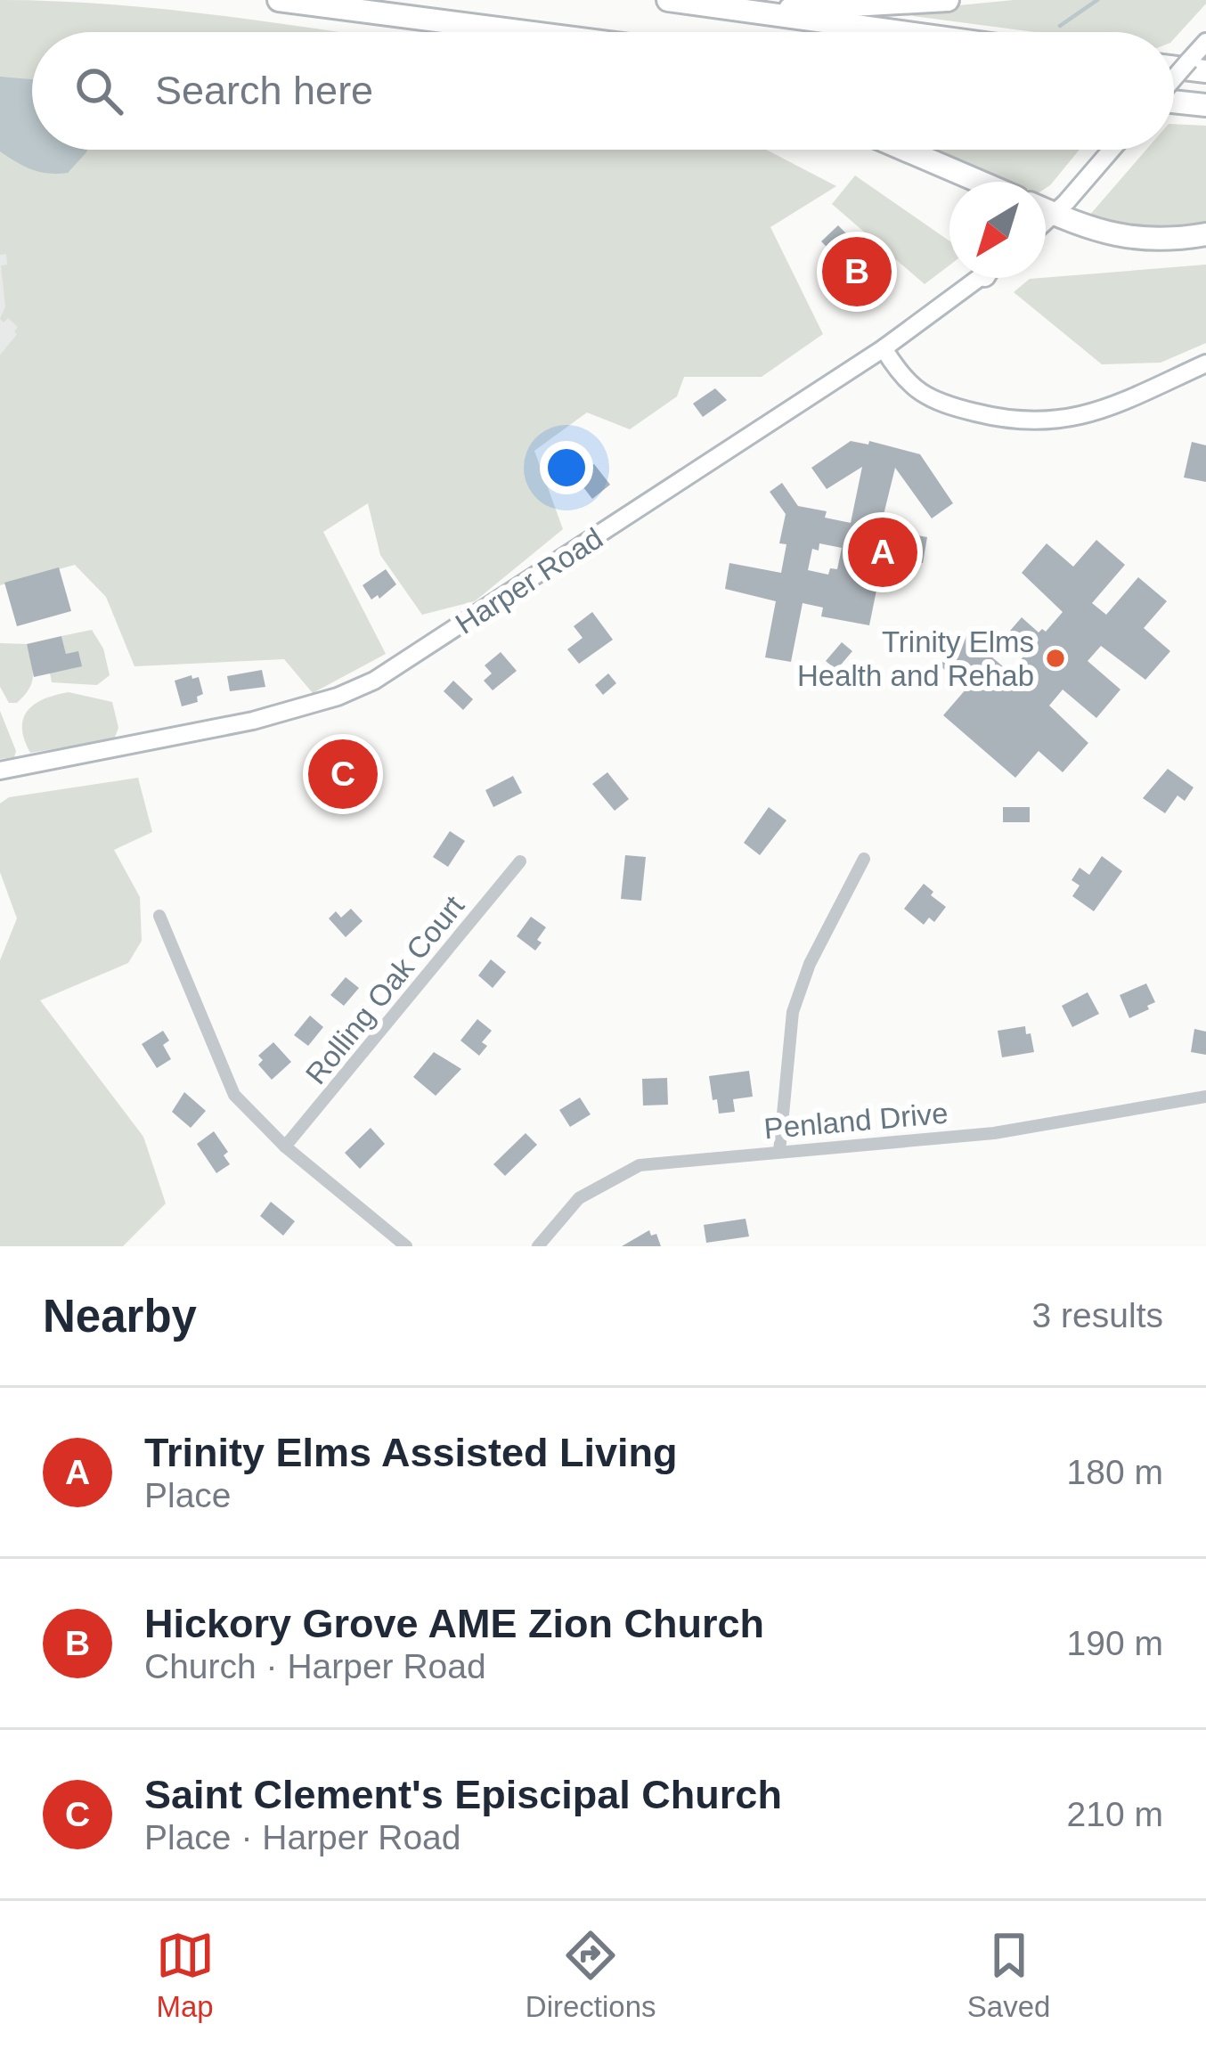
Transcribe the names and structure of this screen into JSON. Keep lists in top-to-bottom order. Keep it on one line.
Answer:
{"streets":{"main road":["Harper Road"],"street":["Rolling Oak Court","Penland Drive"]},"places":["Trinity Elms Health and Rehab"],"north":"bottom left","page":{"search":"Search here","pins":["B","A","C"],"heading":["Nearby","3 results"],"list":[{"mark":"A","name":"Trinity Elms Assisted Living","note":"Place","value":"180 m"},{"mark":"B","name":"Hickory Grove AME Zion Church","note":"Church · Harper Road","value":"190 m"},{"mark":"C","name":"Saint Clement's Episcipal Church","note":"Place · Harper Road","value":"210 m"}],"nav":["Map","Directions","Saved"]}}
